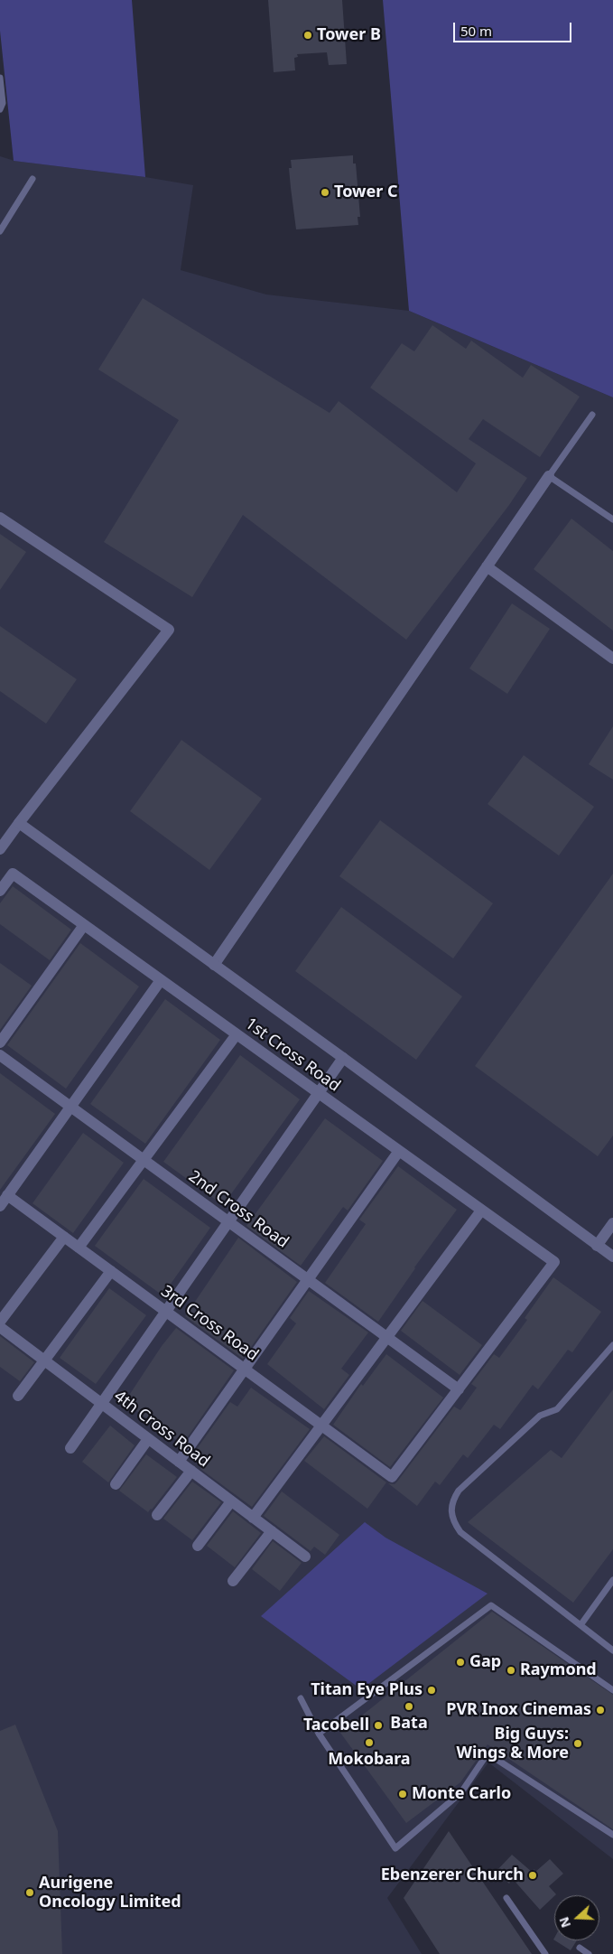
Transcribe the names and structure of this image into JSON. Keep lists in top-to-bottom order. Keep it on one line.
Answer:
{"streets":{"street":["1st Cross Road","2nd Cross Road","3rd Cross Road","4th Cross Road"]},"crossings":[["1st Cross Road","2nd Cross Road"],["1st Cross Road","3rd Cross Road"],["2nd Cross Road","3rd Cross Road"]],"places":["Tower B","Tower C","Gap","Raymond","Titan Eye Plus","Bata","PVR Inox Cinemas","Tacobell","Mokobara","Big Guys: Wings & More","Monte Carlo","Ebenzerer Church","Aurigene Oncology Limited"],"scale_bar":"50 m","north":"left"}
